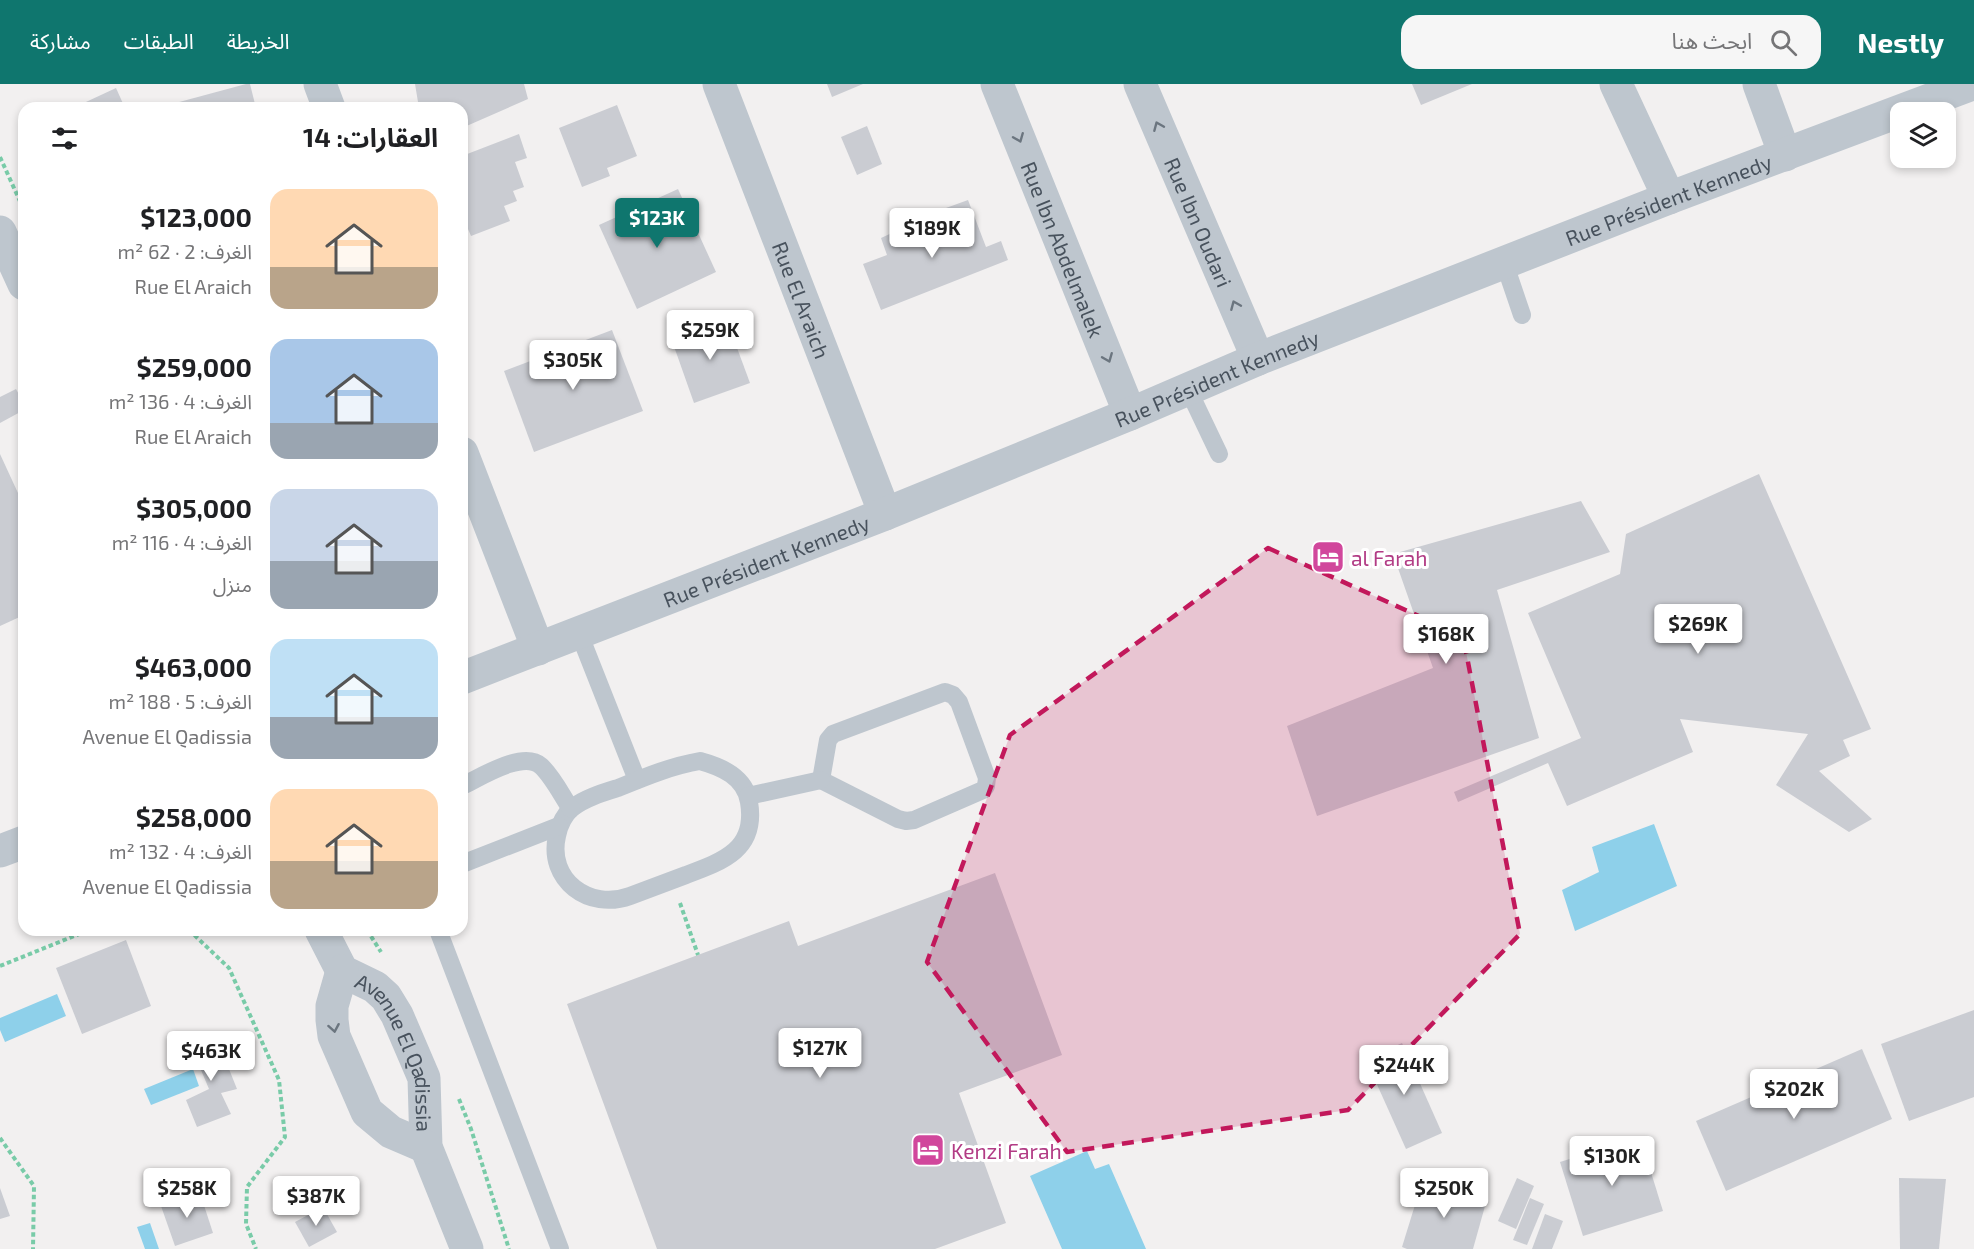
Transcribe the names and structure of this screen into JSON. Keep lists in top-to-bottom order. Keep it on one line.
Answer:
{"streets":{"street":["Rue Président Kennedy","Rue Ibn Oudari","Rue Ibn Abdelmalek","Rue El Araich","Avenue El Qadissia"]},"crossings":[["Rue Président Kennedy","Rue Ibn Oudari"],["Rue Président Kennedy","Rue Ibn Abdelmalek"],["Rue Président Kennedy","Rue El Araich"]],"one_way":["Rue Ibn Oudari","Rue Ibn Abdelmalek"],"places":{"hotel":["al Farah","Kenzi Farah"]},"page":{"header":"Nestly","search":"ابحث هنا","nav":["الخريطة","الطبقات","مشاركة"],"heading":"العقارات: 14","list":[{"name":"$123,000","note":"الغرف: 2 · 62 m² · Rue El Araich"},{"name":"$259,000","note":"الغرف: 4 · 136 m² · Rue El Araich"},{"name":"$305,000","note":"الغرف: 4 · 116 m² · منزل"},{"name":"$463,000","note":"الغرف: 5 · 188 m² · Avenue El Qadissia"},{"name":"$258,000","note":"الغرف: 4 · 132 m² · Avenue El Qadissia"}],"price":["$123K","$189K","$259K","$305K","$269K","$168K","$127K","$463K","$244K","$202K","$130K","$258K","$250K","$387K"]}}
